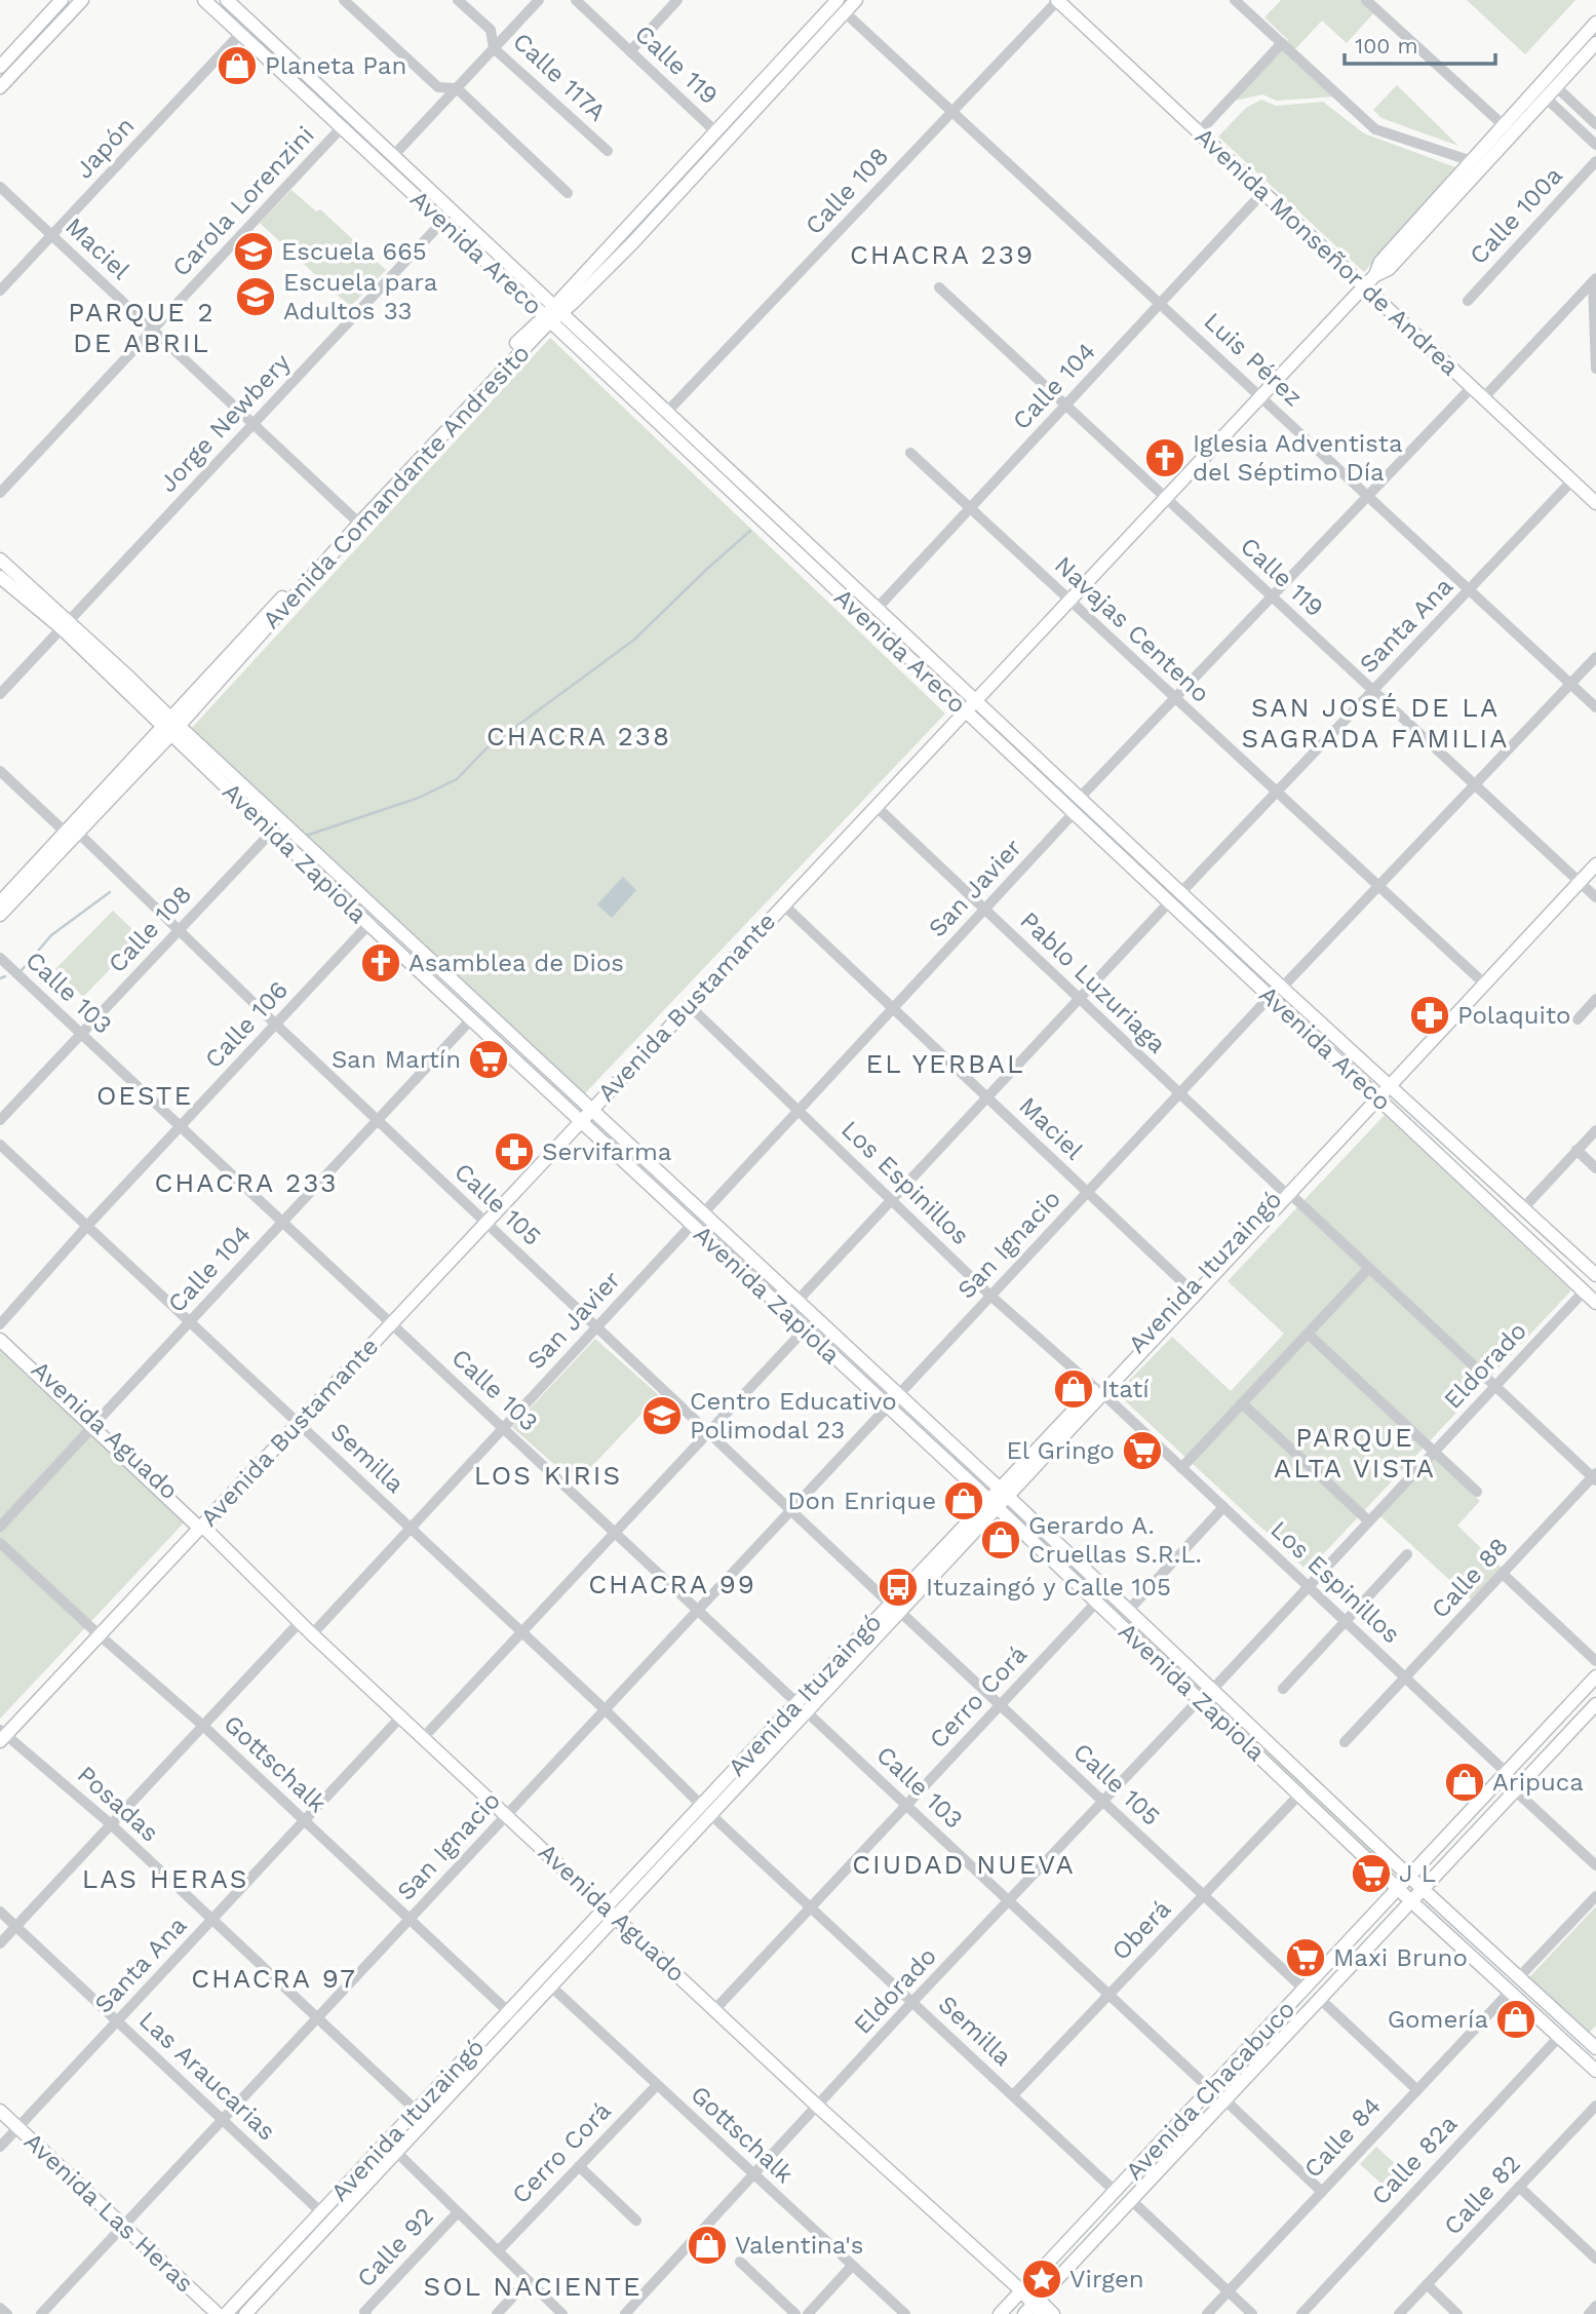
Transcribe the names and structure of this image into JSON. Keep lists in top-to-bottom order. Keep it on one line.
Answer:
{"streets":{"main road":["Avenida Monseñor de Andrea","Avenida Areco","Avenida Comandante Andresito","Avenida Zapiola","Avenida Bustamante","Avenida Ituzaingó","Avenida Aguado","Avenida Chacabuco","Avenida Las Heras"],"street":["Calle 119","Calle 117A","Japón","Calle 108","Carola Lorenzini","Calle 100a","Maciel","Luis Pérez","Calle 104","Jorge Newbery","Santa Ana","Navajas Centeno","San Javier","Pablo Luzuriaga","Calle 103","Calle 106","Los Espinillos","Calle 105","San Ignacio","Eldorado","Semilla","Calle 88","Cerro Corá","Gottschalk","Posadas","Oberá","Las Araucarias","Calle 84","Calle 82a","Calle 82","Calle 92"]},"crossings":[["Calle 119","Calle 104"],["Calle 119","Avenida Comandante Andresito"],["Calle 119","Santa Ana"],["Calle 119","Avenida Bustamante"],["Calle 119","Avenida Ituzaingó"],["Japón","Maciel"],["Japón","Avenida Areco"],["Calle 108","Avenida Monseñor de Andrea"],["Calle 108","Avenida Areco"],["Calle 108","Luis Pérez"],["Calle 108","Avenida Zapiola"],["Calle 108","Calle 103"],["Calle 108","Calle 105"],["Carola Lorenzini","Maciel"],["Carola Lorenzini","Avenida Areco"],["Maciel","Jorge Newbery"],["Maciel","Avenida Comandante Andresito"],["Maciel","San Javier"],["Maciel","Avenida Bustamante"],["Maciel","San Ignacio"],["Maciel","Avenida Ituzaingó"],["Avenida Monseñor de Andrea","Calle 104"],["Avenida Monseñor de Andrea","Santa Ana"],["Avenida Monseñor de Andrea","Avenida Bustamante"],["Avenida Areco","Calle 104"],["Avenida Areco","Jorge Newbery"],["Avenida Areco","Avenida Comandante Andresito"],["Avenida Areco","Santa Ana"],["Avenida Areco","San Javier"],["Avenida Areco","Avenida Bustamante"],["Avenida Areco","San Ignacio"],["Avenida Areco","Avenida Ituzaingó"],["Avenida Areco","Eldorado"],["Luis Pérez","Calle 104"],["Luis Pérez","Santa Ana"],["Luis Pérez","Avenida Bustamante"],["Calle 104","Navajas Centeno"],["Calle 104","Avenida Zapiola"],["Calle 104","Calle 103"],["Calle 104","Calle 105"],["Calle 104","Avenida Aguado"],["Calle 104","Semilla"],["Jorge Newbery","Avenida Zapiola"],["Avenida Comandante Andresito","Avenida Zapiola"],["Avenida Comandante Andresito","Calle 105"],["Santa Ana","Navajas Centeno"],["Santa Ana","Avenida Aguado"],["Santa Ana","Gottschalk"],["Santa Ana","Posadas"],["Santa Ana","Las Araucarias"],["Santa Ana","Avenida Las Heras"],["Navajas Centeno","Avenida Bustamante"],["Navajas Centeno","Avenida Ituzaingó"],["Avenida Zapiola","San Javier"],["Avenida Zapiola","Avenida Bustamante"],["Avenida Zapiola","Calle 106"],["Avenida Zapiola","San Ignacio"],["Avenida Zapiola","Avenida Ituzaingó"],["Avenida Zapiola","Eldorado"],["Avenida Zapiola","Cerro Corá"],["Avenida Zapiola","Oberá"],["Avenida Zapiola","Avenida Chacabuco"],["Avenida Zapiola","Calle 84"],["Avenida Zapiola","Calle 82a"],["San Javier","Pablo Luzuriaga"],["San Javier","Calle 103"],["San Javier","Los Espinillos"],["San Javier","Calle 105"],["San Javier","Avenida Aguado"],["San Javier","Semilla"],["Pablo Luzuriaga","Avenida Bustamante"],["Pablo Luzuriaga","San Ignacio"],["Pablo Luzuriaga","Avenida Ituzaingó"],["Pablo Luzuriaga","Eldorado"],["Pablo Luzuriaga","Calle 88"],["Calle 103","Avenida Bustamante"],["Calle 103","Calle 106"],["Calle 103","San Ignacio"],["Calle 103","Avenida Ituzaingó"],["Calle 103","Eldorado"],["Calle 103","Cerro Corá"],["Calle 103","Oberá"],["Calle 103","Avenida Chacabuco"],["Avenida Bustamante","Los Espinillos"],["Avenida Bustamante","Calle 105"],["Avenida Bustamante","Avenida Aguado"],["Avenida Bustamante","Semilla"],["Avenida Bustamante","Gottschalk"],["Avenida Bustamante","Posadas"],["Calle 106","Calle 105"],["Calle 106","Semilla"],["Los Espinillos","San Ignacio"],["Los Espinillos","Avenida Ituzaingó"],["Los Espinillos","Eldorado"],["Los Espinillos","Calle 88"],["Los Espinillos","Avenida Chacabuco"],["Calle 105","San Ignacio"],["Calle 105","Avenida Ituzaingó"],["Calle 105","Eldorado"],["Calle 105","Cerro Corá"],["Calle 105","Oberá"],["Calle 105","Avenida Chacabuco"],["San Ignacio","Avenida Aguado"],["San Ignacio","Semilla"],["San Ignacio","Gottschalk"],["San Ignacio","Posadas"],["San Ignacio","Las Araucarias"],["San Ignacio","Avenida Las Heras"],["Avenida Ituzaingó","Avenida Aguado"],["Avenida Ituzaingó","Semilla"],["Avenida Ituzaingó","Gottschalk"],["Avenida Ituzaingó","Posadas"],["Avenida Ituzaingó","Las Araucarias"],["Eldorado","Avenida Aguado"],["Eldorado","Semilla"],["Eldorado","Gottschalk"],["Avenida Aguado","Cerro Corá"],["Avenida Aguado","Avenida Chacabuco"],["Semilla","Cerro Corá"],["Semilla","Oberá"],["Semilla","Avenida Chacabuco"],["Cerro Corá","Gottschalk"]],"districts":["CHACRA 239","PARQUE 2 DE ABRIL","SAN JOSÉ DE LA SAGRADA FAMILIA","CHACRA 238","EL YERBAL","OESTE","CHACRA 233","PARQUE ALTA VISTA","LOS KIRIS","CHACRA 99","CIUDAD NUEVA","LAS HERAS","CHACRA 97","SOL NACIENTE"],"places":{"shop":["Planeta Pan","Itatí","Don Enrique","Gerardo A. Cruellas S.R.L.","Aripuca","Gomería","Valentina's"],"school or university":["Escuela 665","Escuela para Adultos 33","Centro Educativo Polimodal 23"],"church":["Iglesia Adventista del Séptimo Día","Asamblea de Dios"],"pharmacy":["Polaquito","Servifarma"],"supermarket":["San Martín","El Gringo","J L","Maxi Bruno"],"bus stop":["Ituzaingó y Calle 105"],"place":["Virgen"]},"scale_bar":"100 m"}
